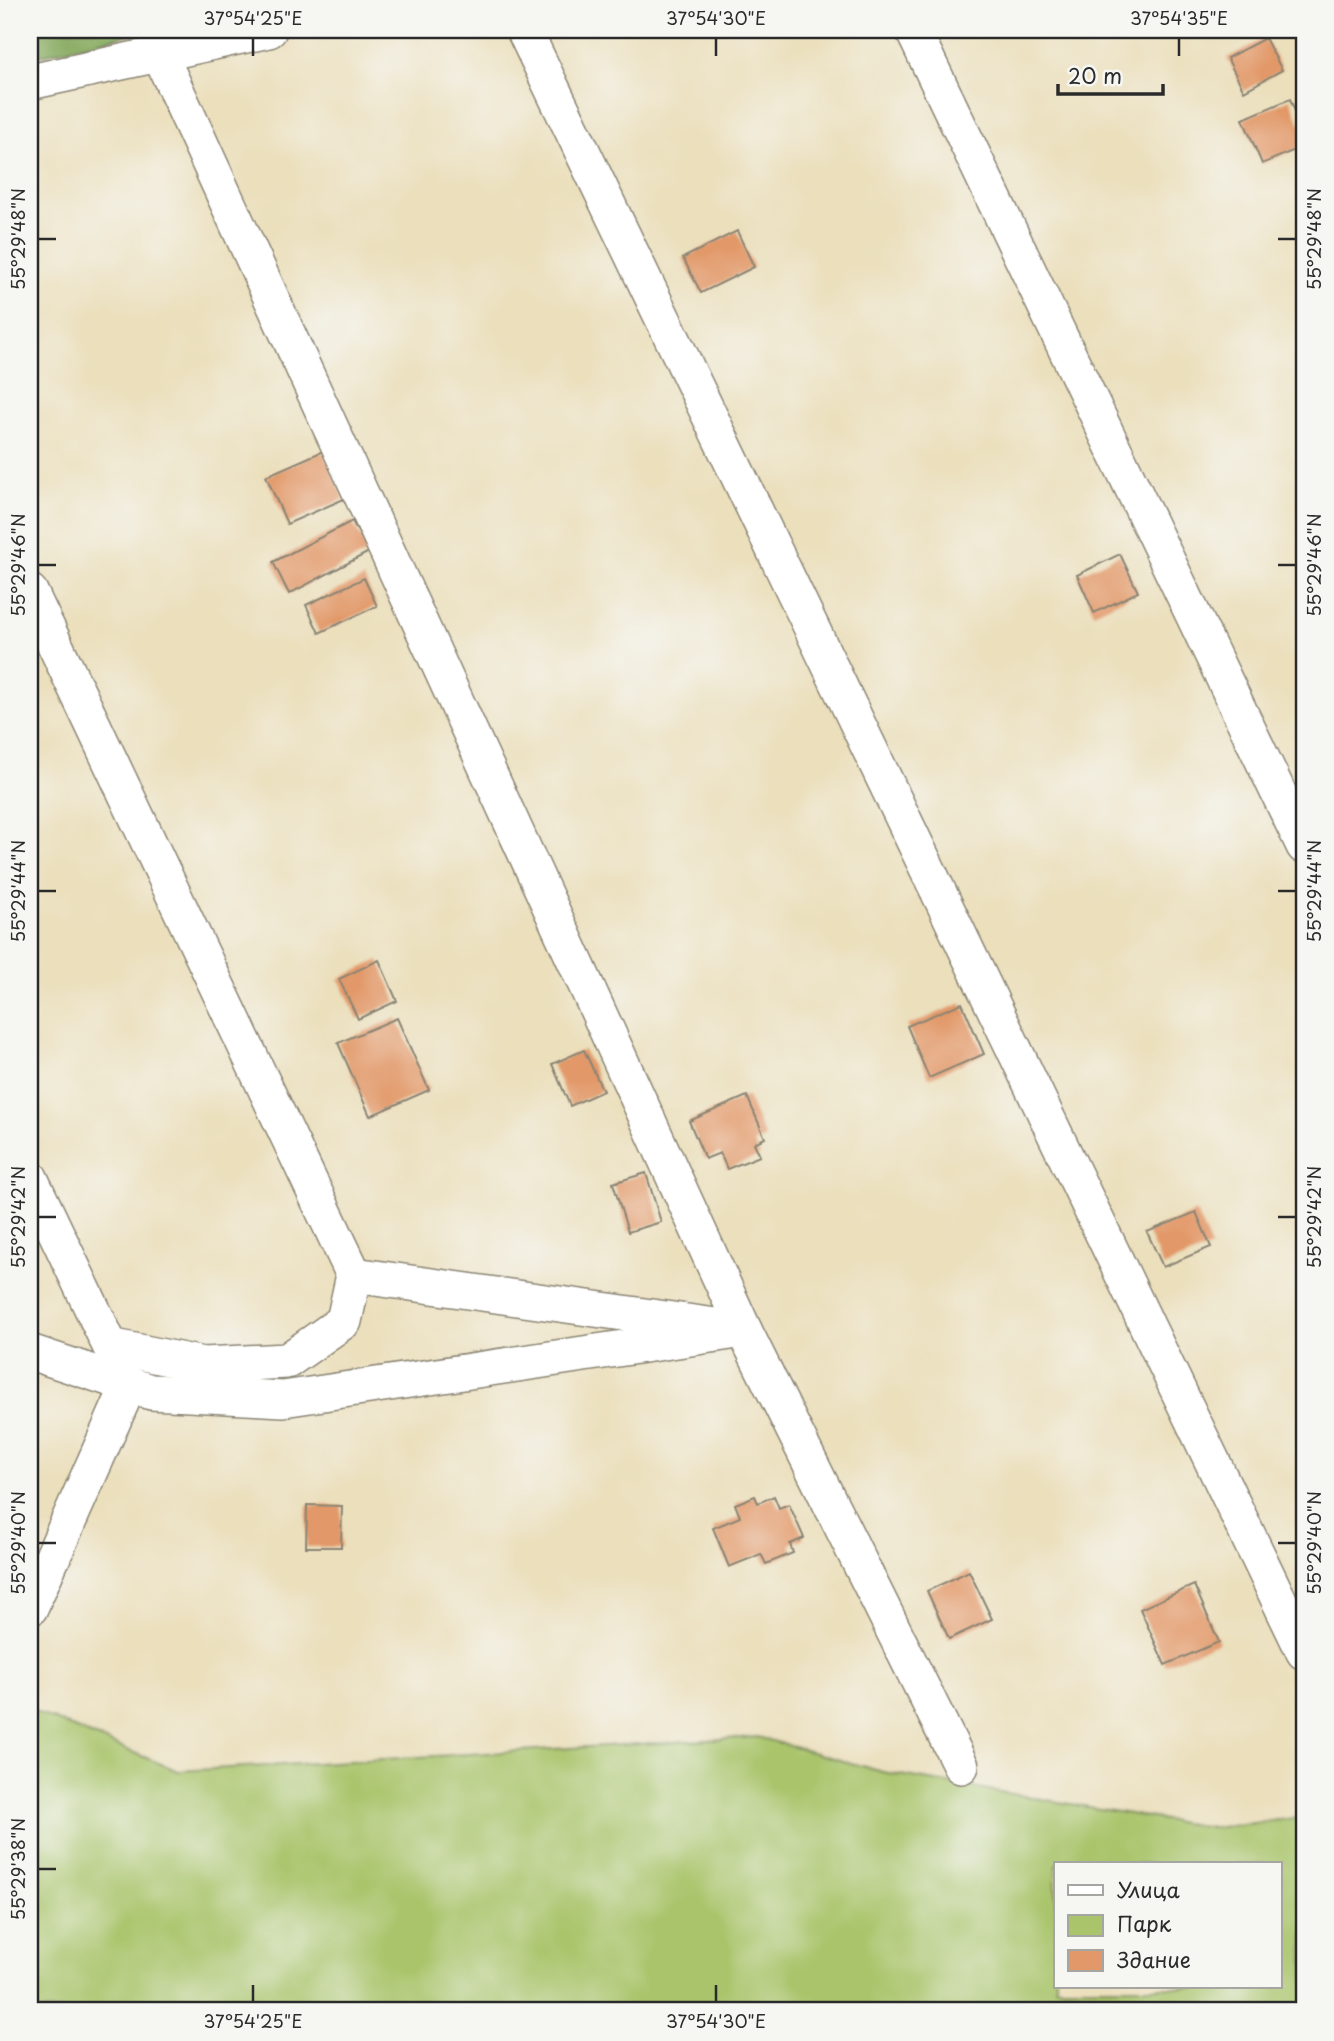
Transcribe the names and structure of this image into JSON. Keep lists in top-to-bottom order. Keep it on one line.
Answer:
{"legend":["Улица","Парк","Здание"],"scale_bar":"20 m","coordinates":["37°54'25\"E","37°54'30\"E","37°54'35\"E","55°29'48\"N","55°29'46\"N","55°29'44\"N","55°29'42\"N","55°29'40\"N","55°29'38\"N"]}
